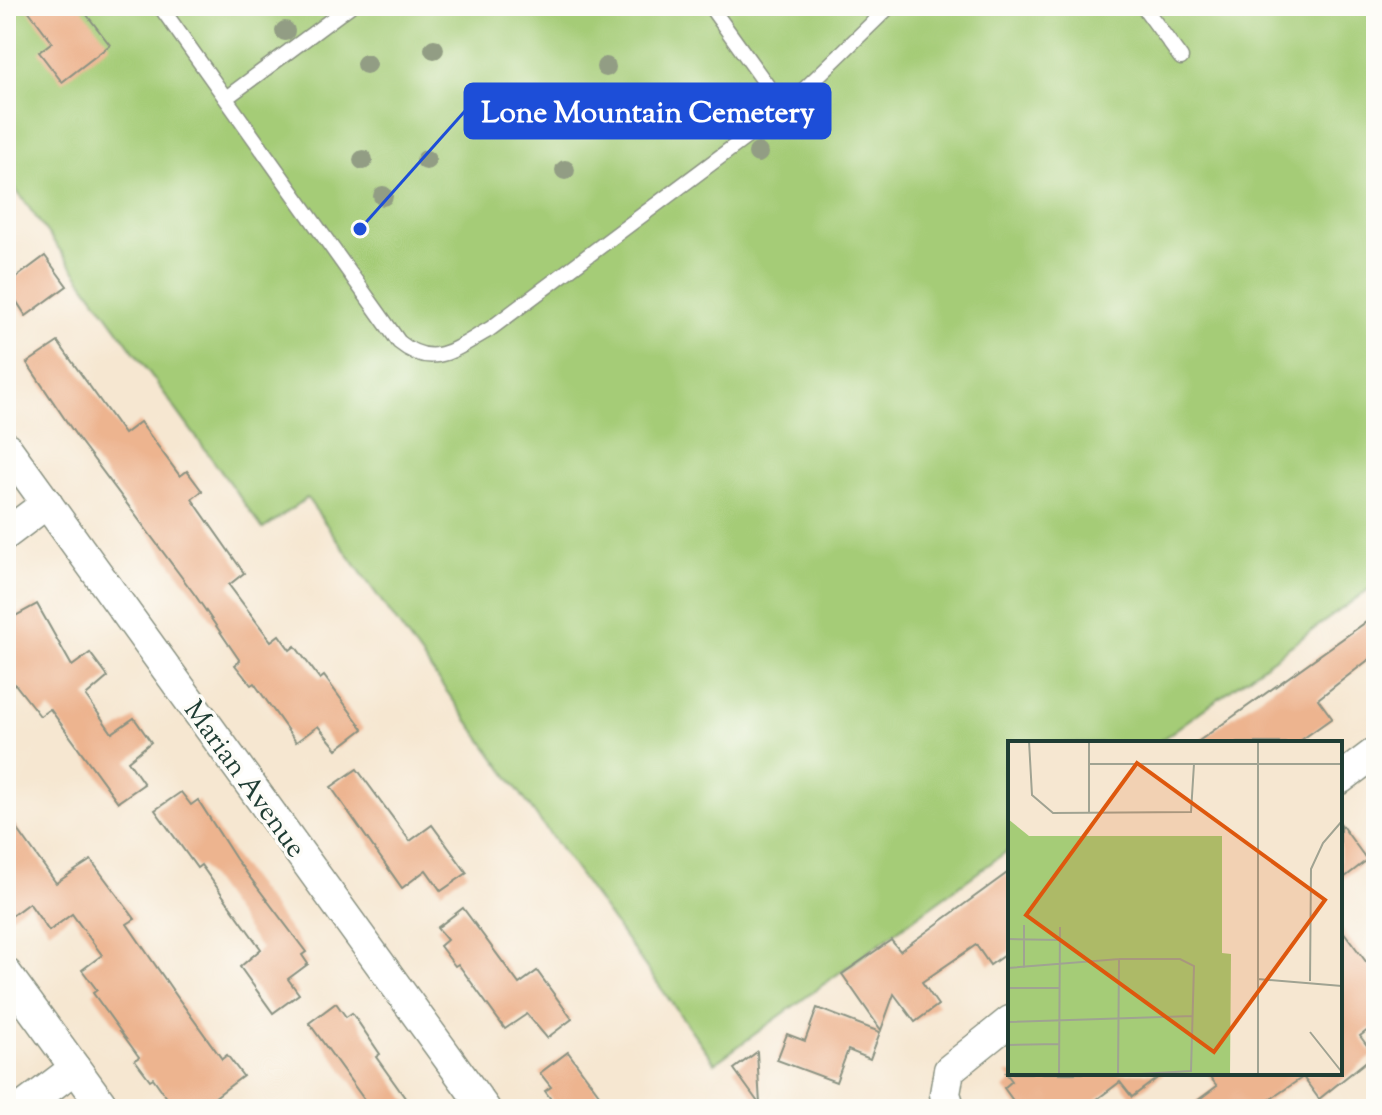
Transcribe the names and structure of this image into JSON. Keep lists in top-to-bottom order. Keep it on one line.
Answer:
{"streets":{"street":["Marian Avenue"]},"places":["Lone Mountain Cemetery"]}
